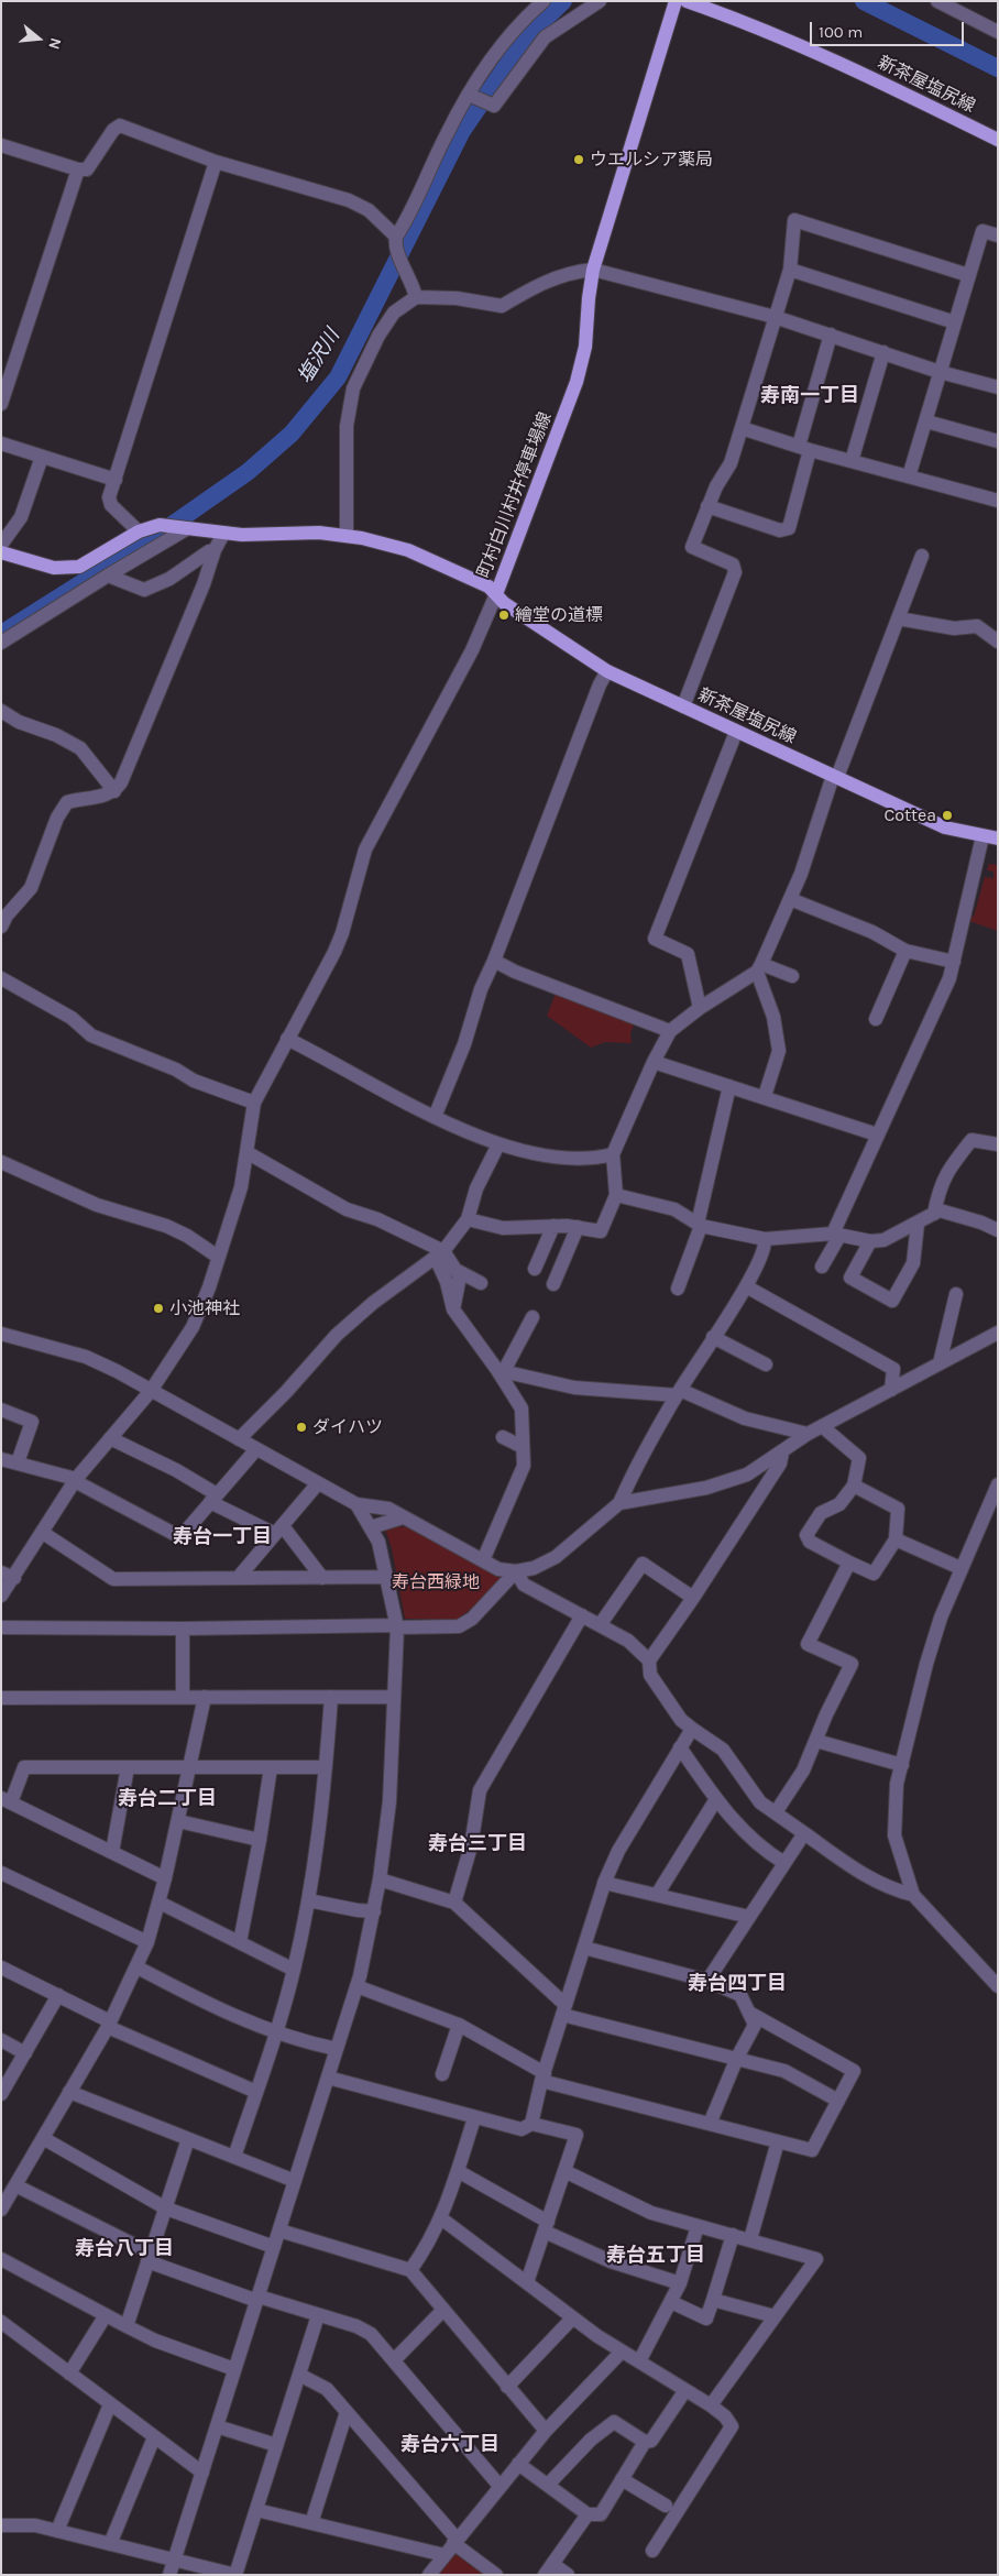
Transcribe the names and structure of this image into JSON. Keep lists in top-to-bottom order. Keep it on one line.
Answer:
{"streets":{"main road":["新茶屋塩尻線","町村白川村井停車場線"]},"crossings":[["新茶屋塩尻線","町村白川村井停車場線"]],"districts":["寿南一丁目","寿台一丁目","寿台二丁目","寿台三丁目","寿台四丁目","寿台八丁目","寿台五丁目","寿台六丁目"],"water":["塩沢川"],"parks":["寿台西緑地"],"places":["ウエルシア薬局","繪堂の道標","Cottea","小池神社","ダイハツ"],"scale_bar":"100 m","north":"right"}
